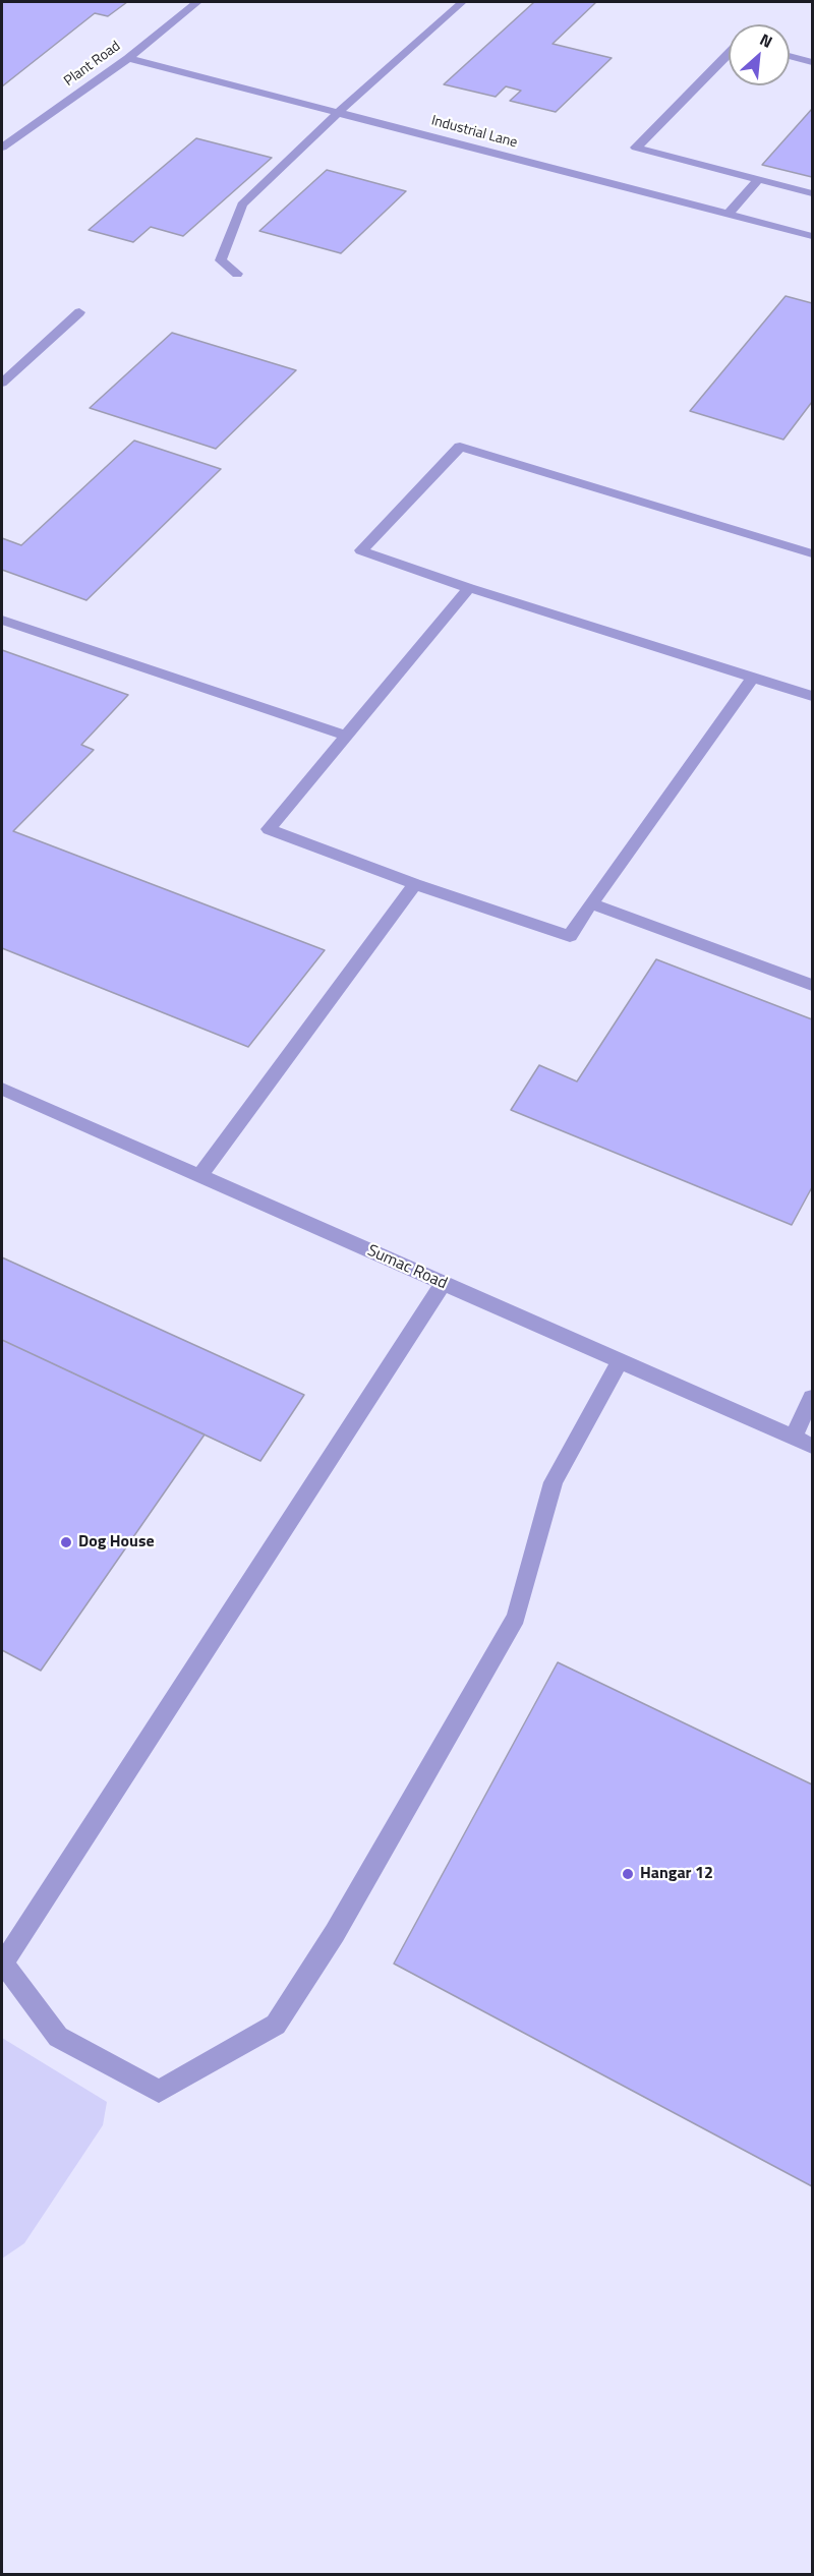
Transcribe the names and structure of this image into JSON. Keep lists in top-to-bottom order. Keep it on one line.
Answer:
{"streets":{"street":["Plant Road","Industrial Lane","Sumac Road"]},"crossings":[["Plant Road","Industrial Lane"]],"places":["Dog House","Hangar 12"],"north":"top right"}
